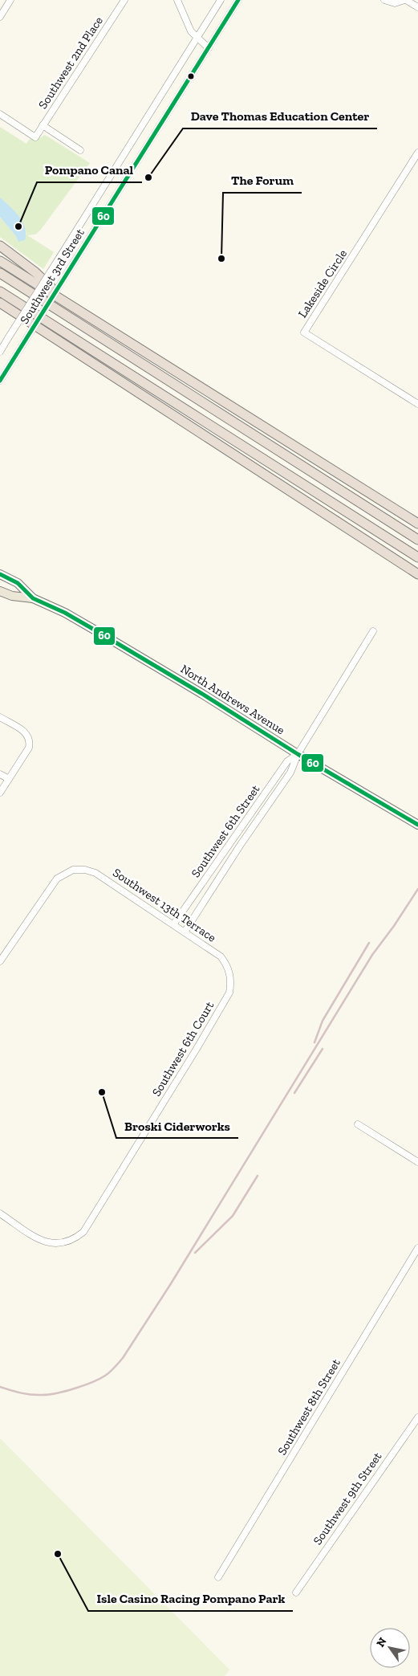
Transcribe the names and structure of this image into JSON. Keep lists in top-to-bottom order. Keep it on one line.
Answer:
{"streets":{"main road":["North Andrews Avenue"],"street":["Southwest 2nd Place","Southwest 3rd Street","Lakeside Circle","Southwest 6th Street","Southwest 13th Terrace","Southwest 6th Court","Southwest 8th Street","Southwest 9th Street"]},"crossings":[["North Andrews Avenue","Southwest 6th Street"],["Southwest 6th Street","Southwest 13th Terrace"],["Southwest 13th Terrace","Southwest 6th Court"]],"places":["Dave Thomas Education Center","Pompano Canal","The Forum","Broski Ciderworks","Isle Casino Racing Pompano Park"],"lines":["transit line 60"],"north":"top left"}
